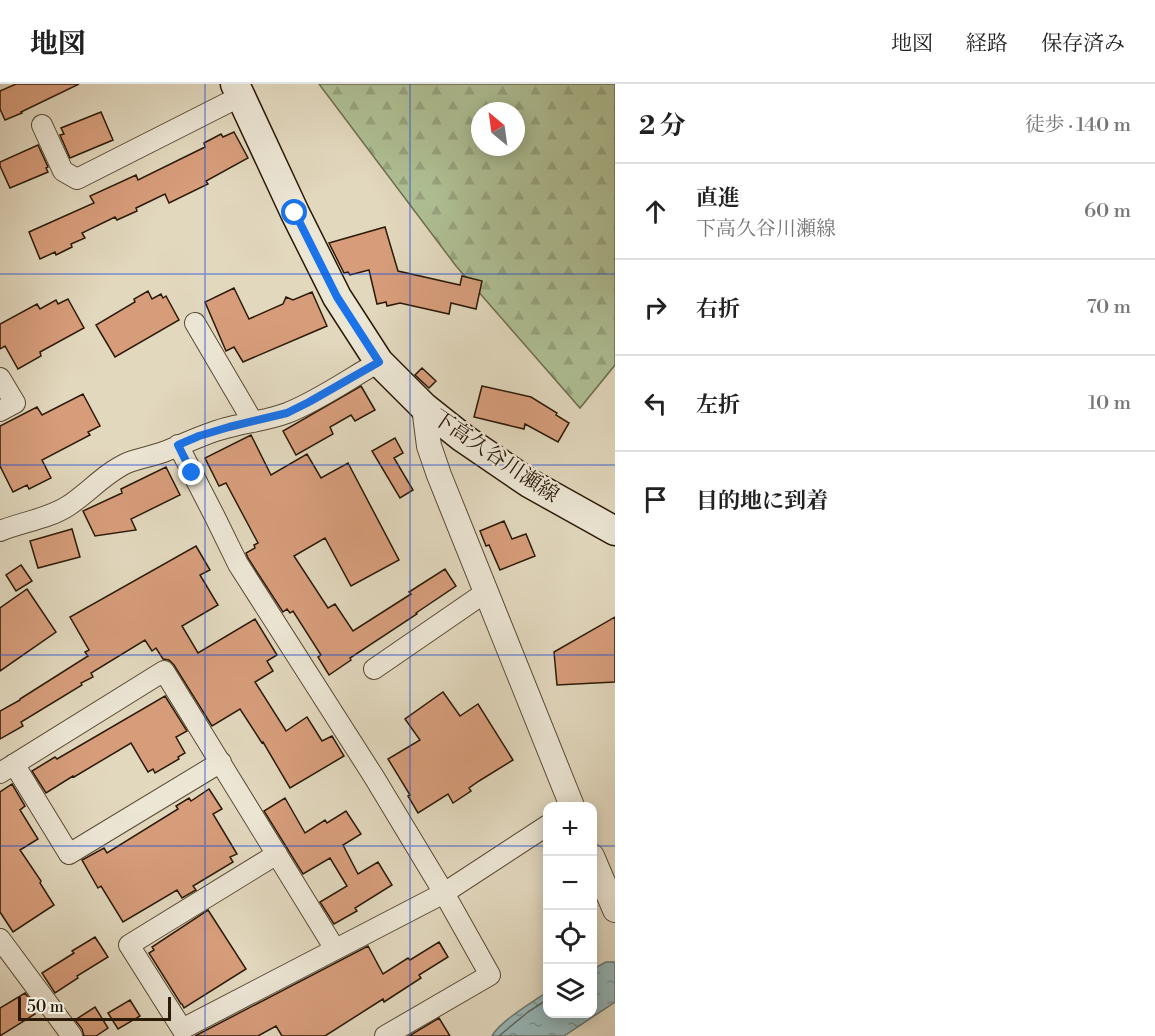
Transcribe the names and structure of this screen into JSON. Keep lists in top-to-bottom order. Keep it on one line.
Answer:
{"streets":{"main road":["下高久谷川瀬線"]},"scale_bar":"50 m","north":"top left","page":{"header":"地図","nav":["地図","経路","保存済み"],"heading":["2 分","徒歩 · 140 m"],"list":[["直進","下高久谷川瀬線","60 m"],["右折","70 m"],["左折","10 m"],"目的地に到着"],"map_buttons":["+","−"],"scale":"50 m"}}
